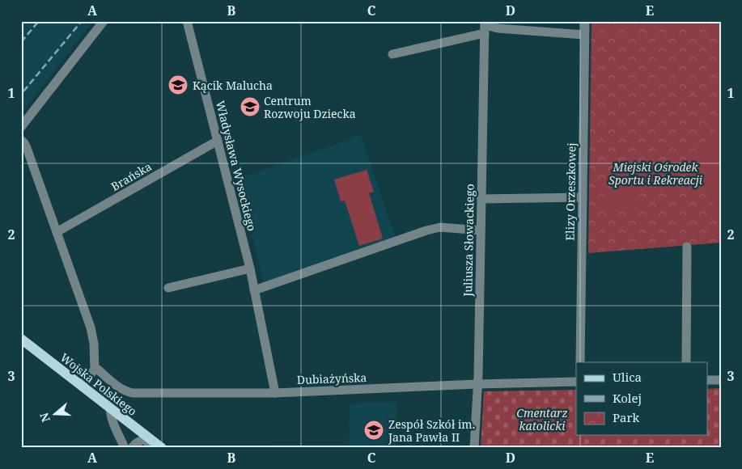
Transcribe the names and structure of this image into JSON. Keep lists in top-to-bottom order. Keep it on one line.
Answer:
{"streets":{"main road":["Wojska Polskiego"],"street":["Władysława Wysockiego","Brańska","Elizy Orzeszkowej","Juliusza Słowackiego","Dubiażyńska"]},"crossings":[["Władysława Wysockiego","Brańska"],["Władysława Wysockiego","Dubiażyńska"],["Juliusza Słowackiego","Dubiażyńska"]],"parks":["Miejski Ośrodek Sportu i Rekreacji","Cmentarz katolicki"],"places":{"school or university":["Kącik Malucha","Centrum Rozwoju Dziecka","Zespół Szkół im. Jana Pawła II"]},"legend":["Ulica","Kolej","Park"],"north":"left","grid":{"columns":["A","B","C","D","E"],"rows":["1","2","3"]}}
